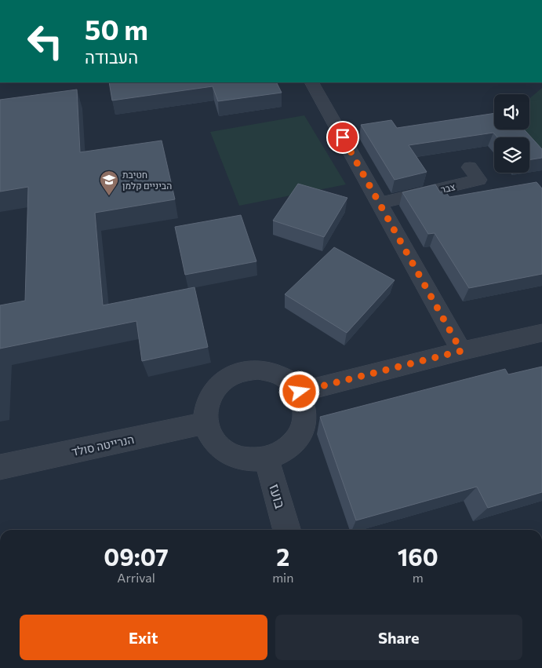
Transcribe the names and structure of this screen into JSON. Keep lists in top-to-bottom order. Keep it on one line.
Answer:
{"streets":{"street":["צבר","הנרייטה סולד","בועז"]},"crossings":[["הנרייטה סולד","בועז"]],"places":{"school or university":["חטיבת הביניים קלמן"]},"page":{"turn":["50 m","העבודה"],"eta":["09:07","Arrival","2","min","160","m"],"buttons":["Exit","Share"]}}
